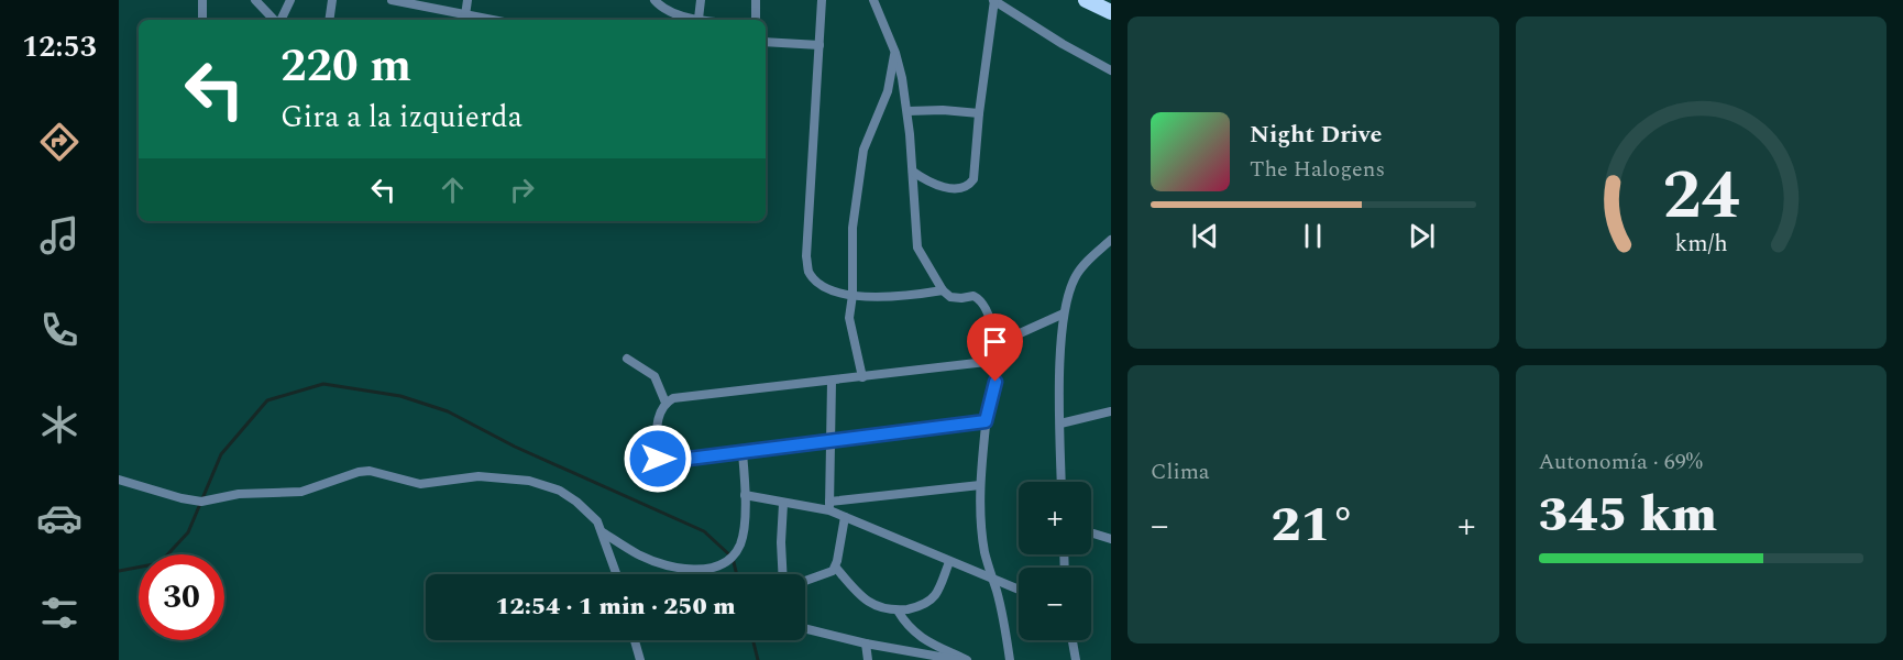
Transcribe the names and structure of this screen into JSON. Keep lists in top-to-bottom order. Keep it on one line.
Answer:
{"page":{"tabs":"12:53","turn":["220 m","Gira a la izquierda"],"song":["Night Drive","The Halogens"],"tile":["Clima",["Autonomía · 69%","345 km"]],"map_buttons":["+","−"],"heat":["−","21°","+"],"limit":"30","trip":"12:54 · 1 min · 250 m","gauge":["24","km/h"]}}
